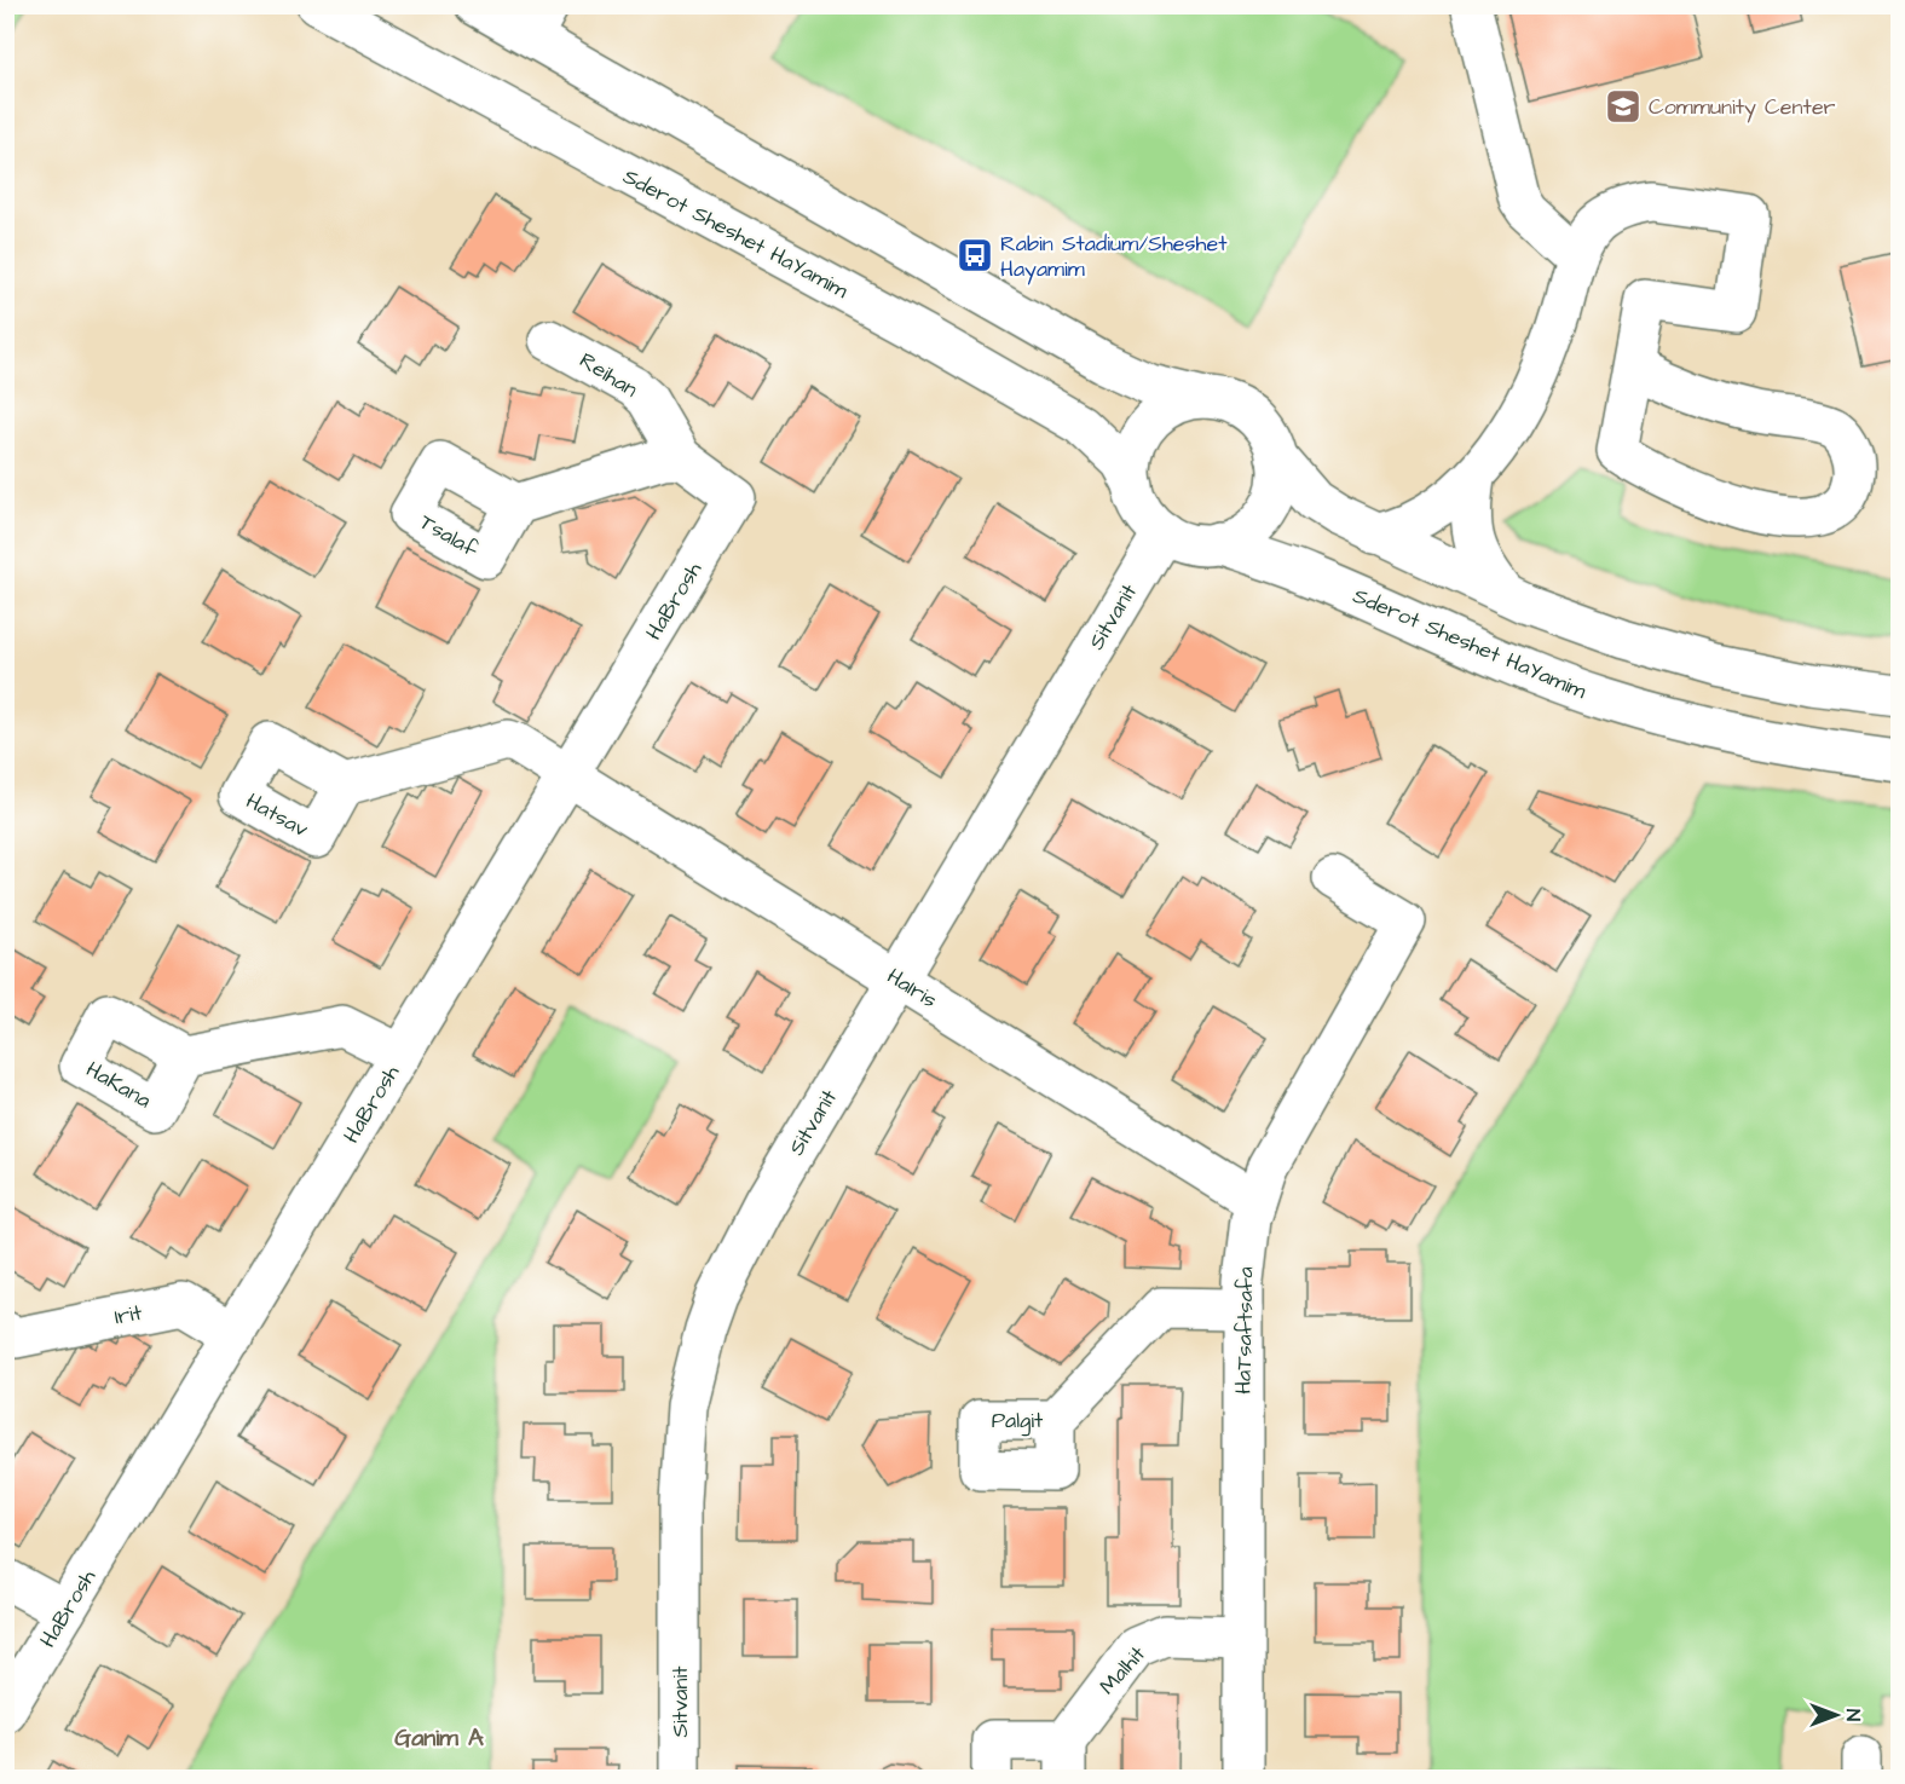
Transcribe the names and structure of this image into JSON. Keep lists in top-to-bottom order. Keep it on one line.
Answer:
{"streets":{"street":["Sderot Sheshet HaYamim","Reihan","HaBrosh","Sitvanit","HaIris","Irit","HaTsaftsafa","Palgit","Malhit"]},"crossings":[["Sderot Sheshet HaYamim","Sitvanit"],["Reihan","HaBrosh"],["HaBrosh","HaIris"],["HaBrosh","Irit"],["Sitvanit","HaIris"],["HaIris","HaTsaftsafa"],["HaTsaftsafa","Palgit"],["HaTsaftsafa","Malhit"]],"districts":["Ganim A"],"places":{"school or university":["Community Center"],"bus stop":["Rabin Stadium/Sheshet Hayamim"]},"north":"right"}
